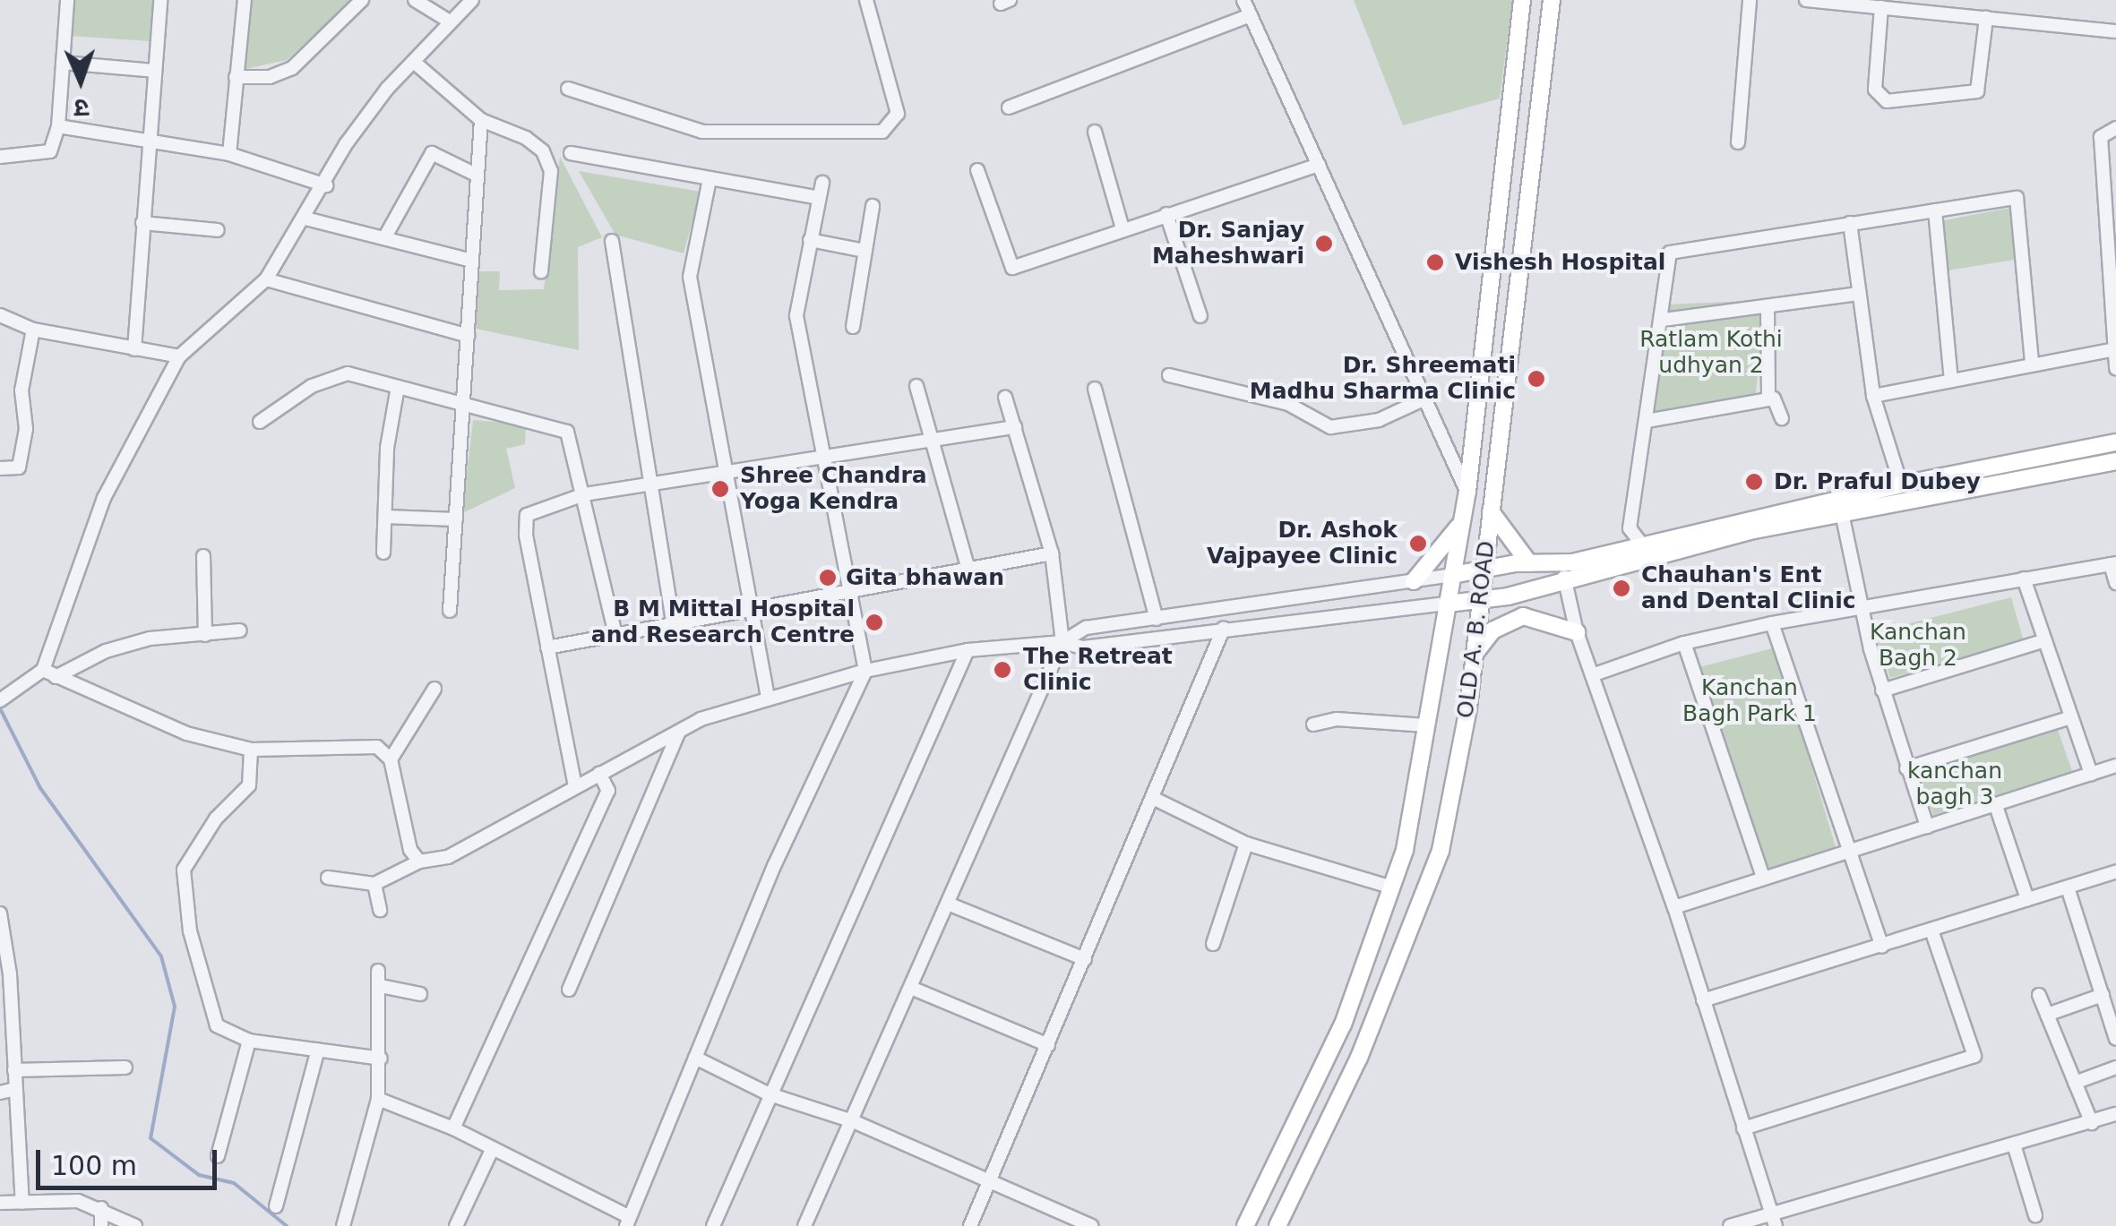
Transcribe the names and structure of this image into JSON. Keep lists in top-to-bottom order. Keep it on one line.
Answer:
{"streets":{"main road":["OLD A. B. ROAD"]},"parks":["Ratlam Kothi udhyan 2","Kanchan Bagh 2","Kanchan Bagh Park 1","kanchan bagh 3"],"places":["Dr. Sanjay Maheshwari","Vishesh Hospital","Dr. Shreemati Madhu Sharma Clinic","Dr. Praful Dubey","Shree Chandra Yoga Kendra","Dr. Ashok Vajpayee Clinic","Gita bhawan","Chauhan's Ent and Dental Clinic","B M Mittal Hospital and Research Centre","The Retreat Clinic"],"scale_bar":"100 m","north":"bottom"}
